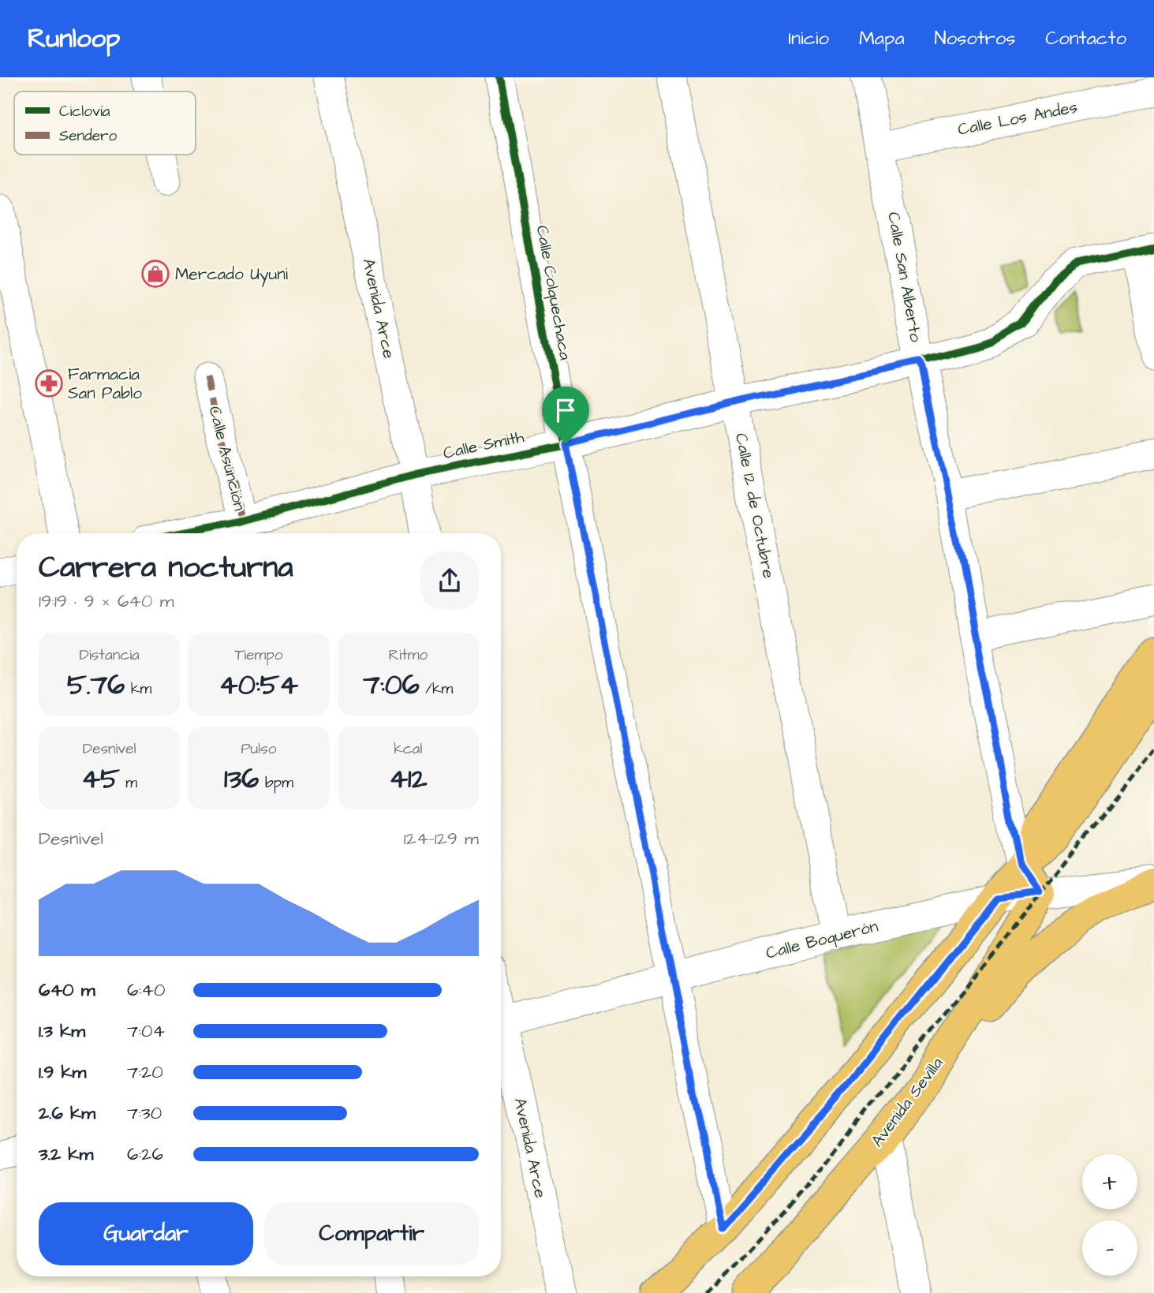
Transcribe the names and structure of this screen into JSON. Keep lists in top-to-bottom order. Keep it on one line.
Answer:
{"streets":{"main road":["Calle San Alberto","Avenida Sevilla"],"street":["Calle Los Andes","Calle Colquechaca","Avenida Arce","Calle Smith","Calle Asunción","Calle 12 de Octubre","Calle Boquerón"]},"crossings":[["Calle Los Andes","Calle San Alberto"],["Calle San Alberto","Calle Smith"],["Calle San Alberto","Calle Boquerón"],["Calle San Alberto","Avenida Sevilla"],["Calle Colquechaca","Calle Smith"],["Calle Colquechaca","Calle Boquerón"],["Avenida Arce","Calle Smith"],["Calle Smith","Calle Asunción"],["Calle Smith","Calle 12 de Octubre"],["Calle 12 de Octubre","Calle Boquerón"],["Calle Boquerón","Avenida Sevilla"]],"places":{"shop":["Mercado Uyuni"],"pharmacy":["Farmacia San Pablo"]},"legend":["Ciclovía","Sendero"],"page":{"header":"Runloop","nav":["Inicio","Mapa","Nosotros","Contacto"],"heading":["Carrera nocturna","19:19 · 9 × 640 m"],"stats":[["Distancia","5.76 km"],["Tiempo","40:54"],["Ritmo","7:06 /km"],["Desnivel","45 m"],["Pulso","136 bpm"],["kcal","412"]],"chart":["Desnivel","124–129 m"],"list":[{"name":"640 m","note":"6:40"},{"name":"1.3 km","note":"7:04"},{"name":"1.9 km","note":"7:20"},{"name":"2.6 km","note":"7:30"},{"name":"3.2 km","note":"6:26"}],"map_buttons":["+","−"],"buttons":["Guardar","Compartir"]}}
